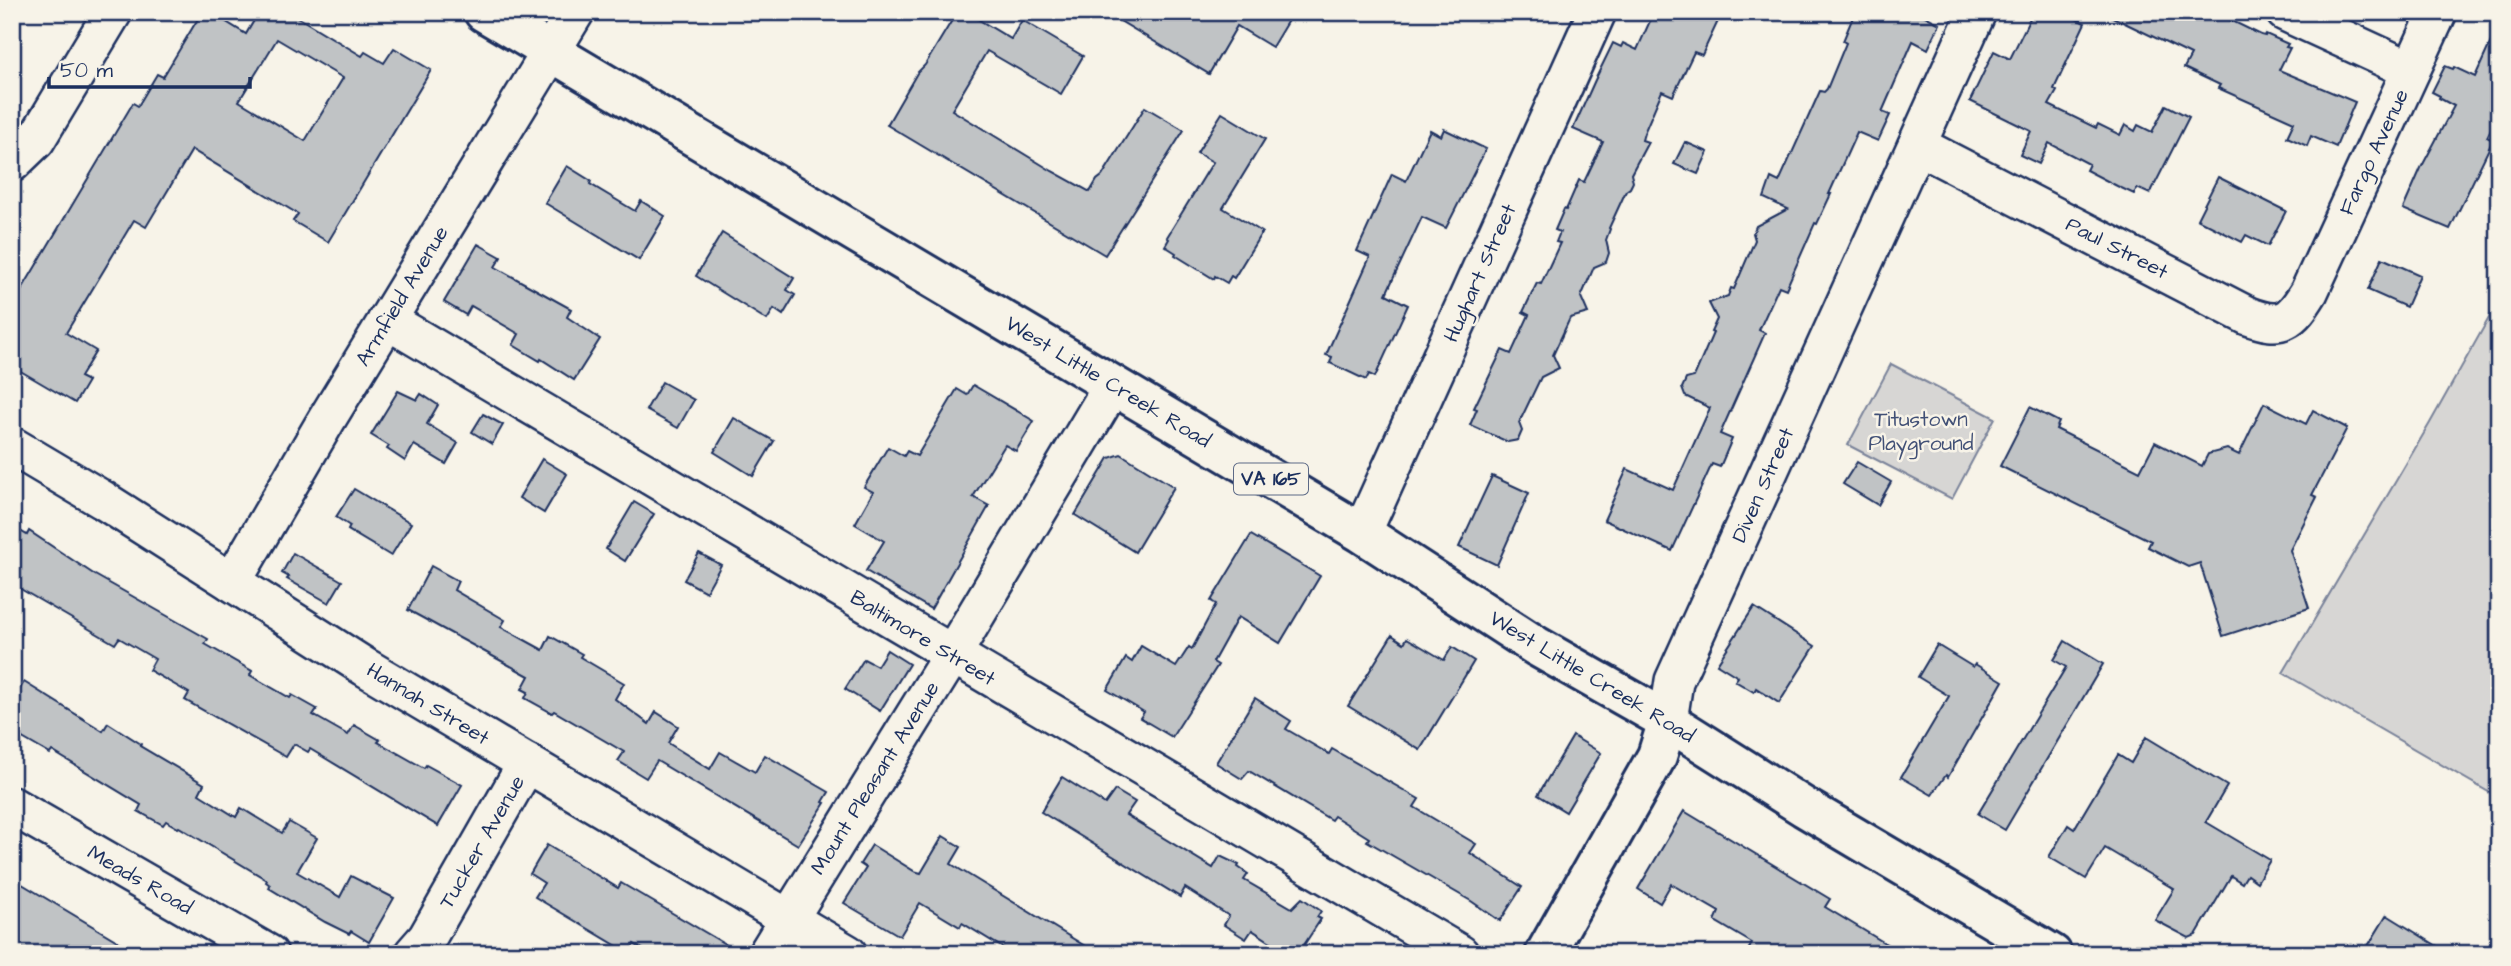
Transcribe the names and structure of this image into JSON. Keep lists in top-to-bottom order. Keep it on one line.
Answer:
{"streets":{"main road":["West Little Creek Road","VA 165","Diven Street"],"street":["Fargo Avenue","Paul Street","Hughart Street","Armfield Avenue","Baltimore Street","Hannah Street","Mount Pleasant Avenue","Tucker Avenue","Meads Road"]},"crossings":[["Fargo Avenue","Paul Street"],["Paul Street","Diven Street"],["Hughart Street","West Little Creek Road"],["Armfield Avenue","West Little Creek Road"],["Armfield Avenue","Baltimore Street"],["Armfield Avenue","Hannah Street"],["West Little Creek Road","Diven Street"],["West Little Creek Road","Mount Pleasant Avenue"],["Baltimore Street","Mount Pleasant Avenue"],["Hannah Street","Mount Pleasant Avenue"],["Hannah Street","Tucker Avenue"]],"parks":["Titustown Playground"],"scale_bar":"50 m"}
